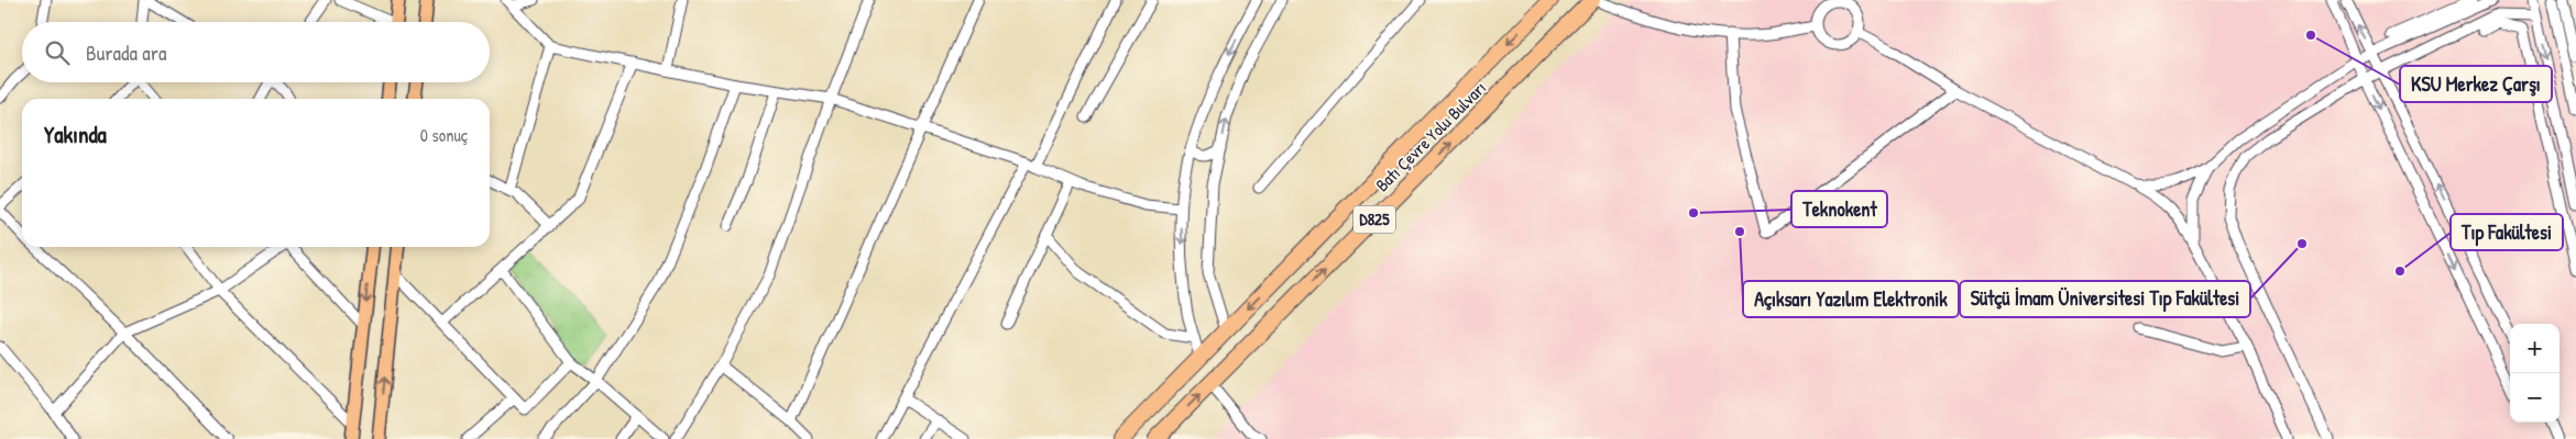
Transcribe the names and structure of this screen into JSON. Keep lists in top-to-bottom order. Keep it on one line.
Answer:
{"streets":{"highway":["Batı Çevre Yolu Bulvarı","D825"]},"places":["KSU Merkez Çarşı","Teknokent","Açıksarı Yazılım Elektronik","Sütçü İmam Üniversitesi Tıp Fakültesi","Tıp Fakültesi"],"page":{"search":"Burada ara","heading":["Yakında","0 sonuç"],"map_buttons":["+","−"]}}
